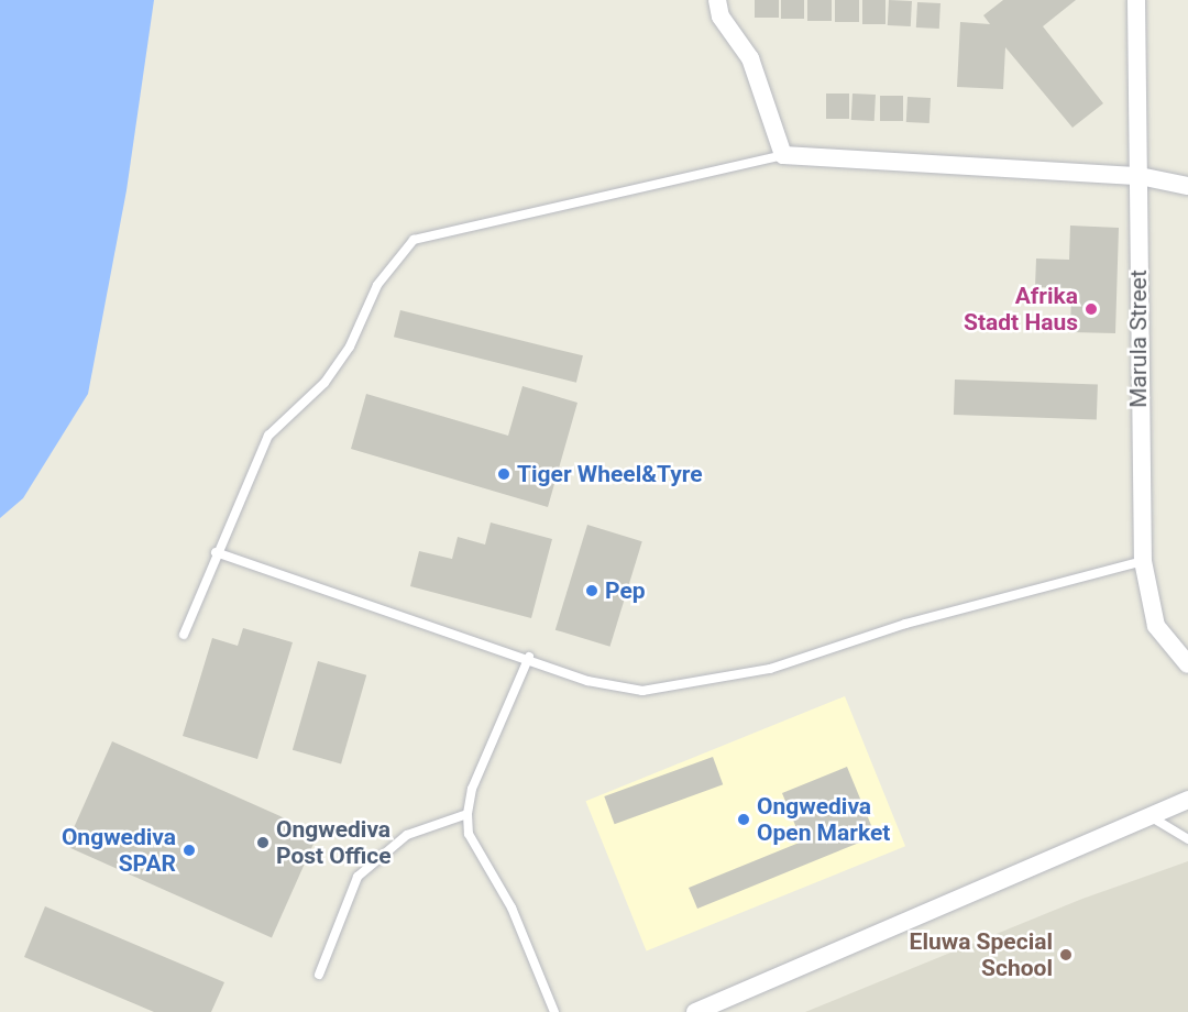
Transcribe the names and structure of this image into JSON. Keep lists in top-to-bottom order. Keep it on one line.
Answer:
{"streets":{"street":["Marula Street"]},"places":["Afrika Stadt Haus","Tiger Wheel&Tyre","Pep","Ongwediva Open Market","Ongwediva Post Office","Ongwediva SPAR","Eluwa Special School"]}
